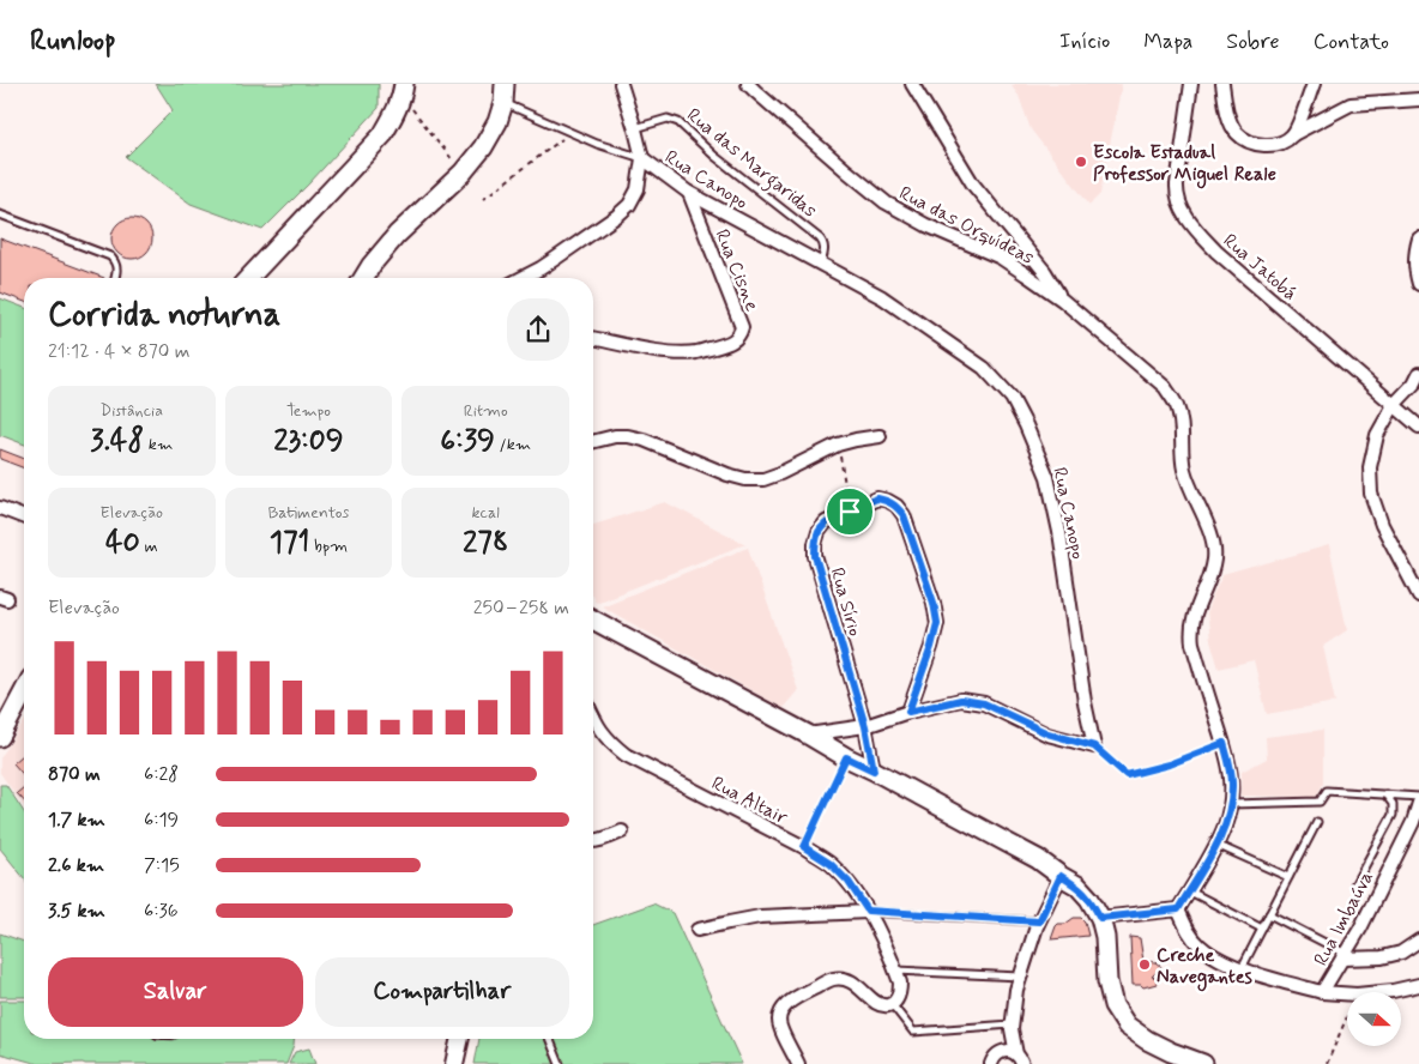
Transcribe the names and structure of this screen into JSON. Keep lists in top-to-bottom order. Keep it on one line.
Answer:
{"streets":{"street":["Rua Canopo","Rua das Orquídeas","Rua Jatobá","Rua Cisne","Rua Sírio","Rua Altair","Rua Imbaúva"],"lane":["Rua das Margaridas"]},"crossings":[["Rua das Margaridas","Rua Canopo"],["Rua Canopo","Rua Cisne"]],"places":["Escola Estadual Professor Miguel Reale","Creche Navegantes"],"north":"right","page":{"header":"Runloop","nav":["Início","Mapa","Sobre","Contato"],"heading":["Corrida noturna","21:12 · 4 × 870 m"],"stats":[["Distância","3.48 km"],["Tempo","23:09"],["Ritmo","6:39 /km"],["Elevação","40 m"],["Batimentos","171 bpm"],["kcal","278"]],"chart":["Elevação","250–258 m"],"list":[{"name":"870 m","note":"6:28"},{"name":"1.7 km","note":"6:19"},{"name":"2.6 km","note":"7:15"},{"name":"3.5 km","note":"6:36"}],"buttons":["Salvar","Compartilhar"]}}
